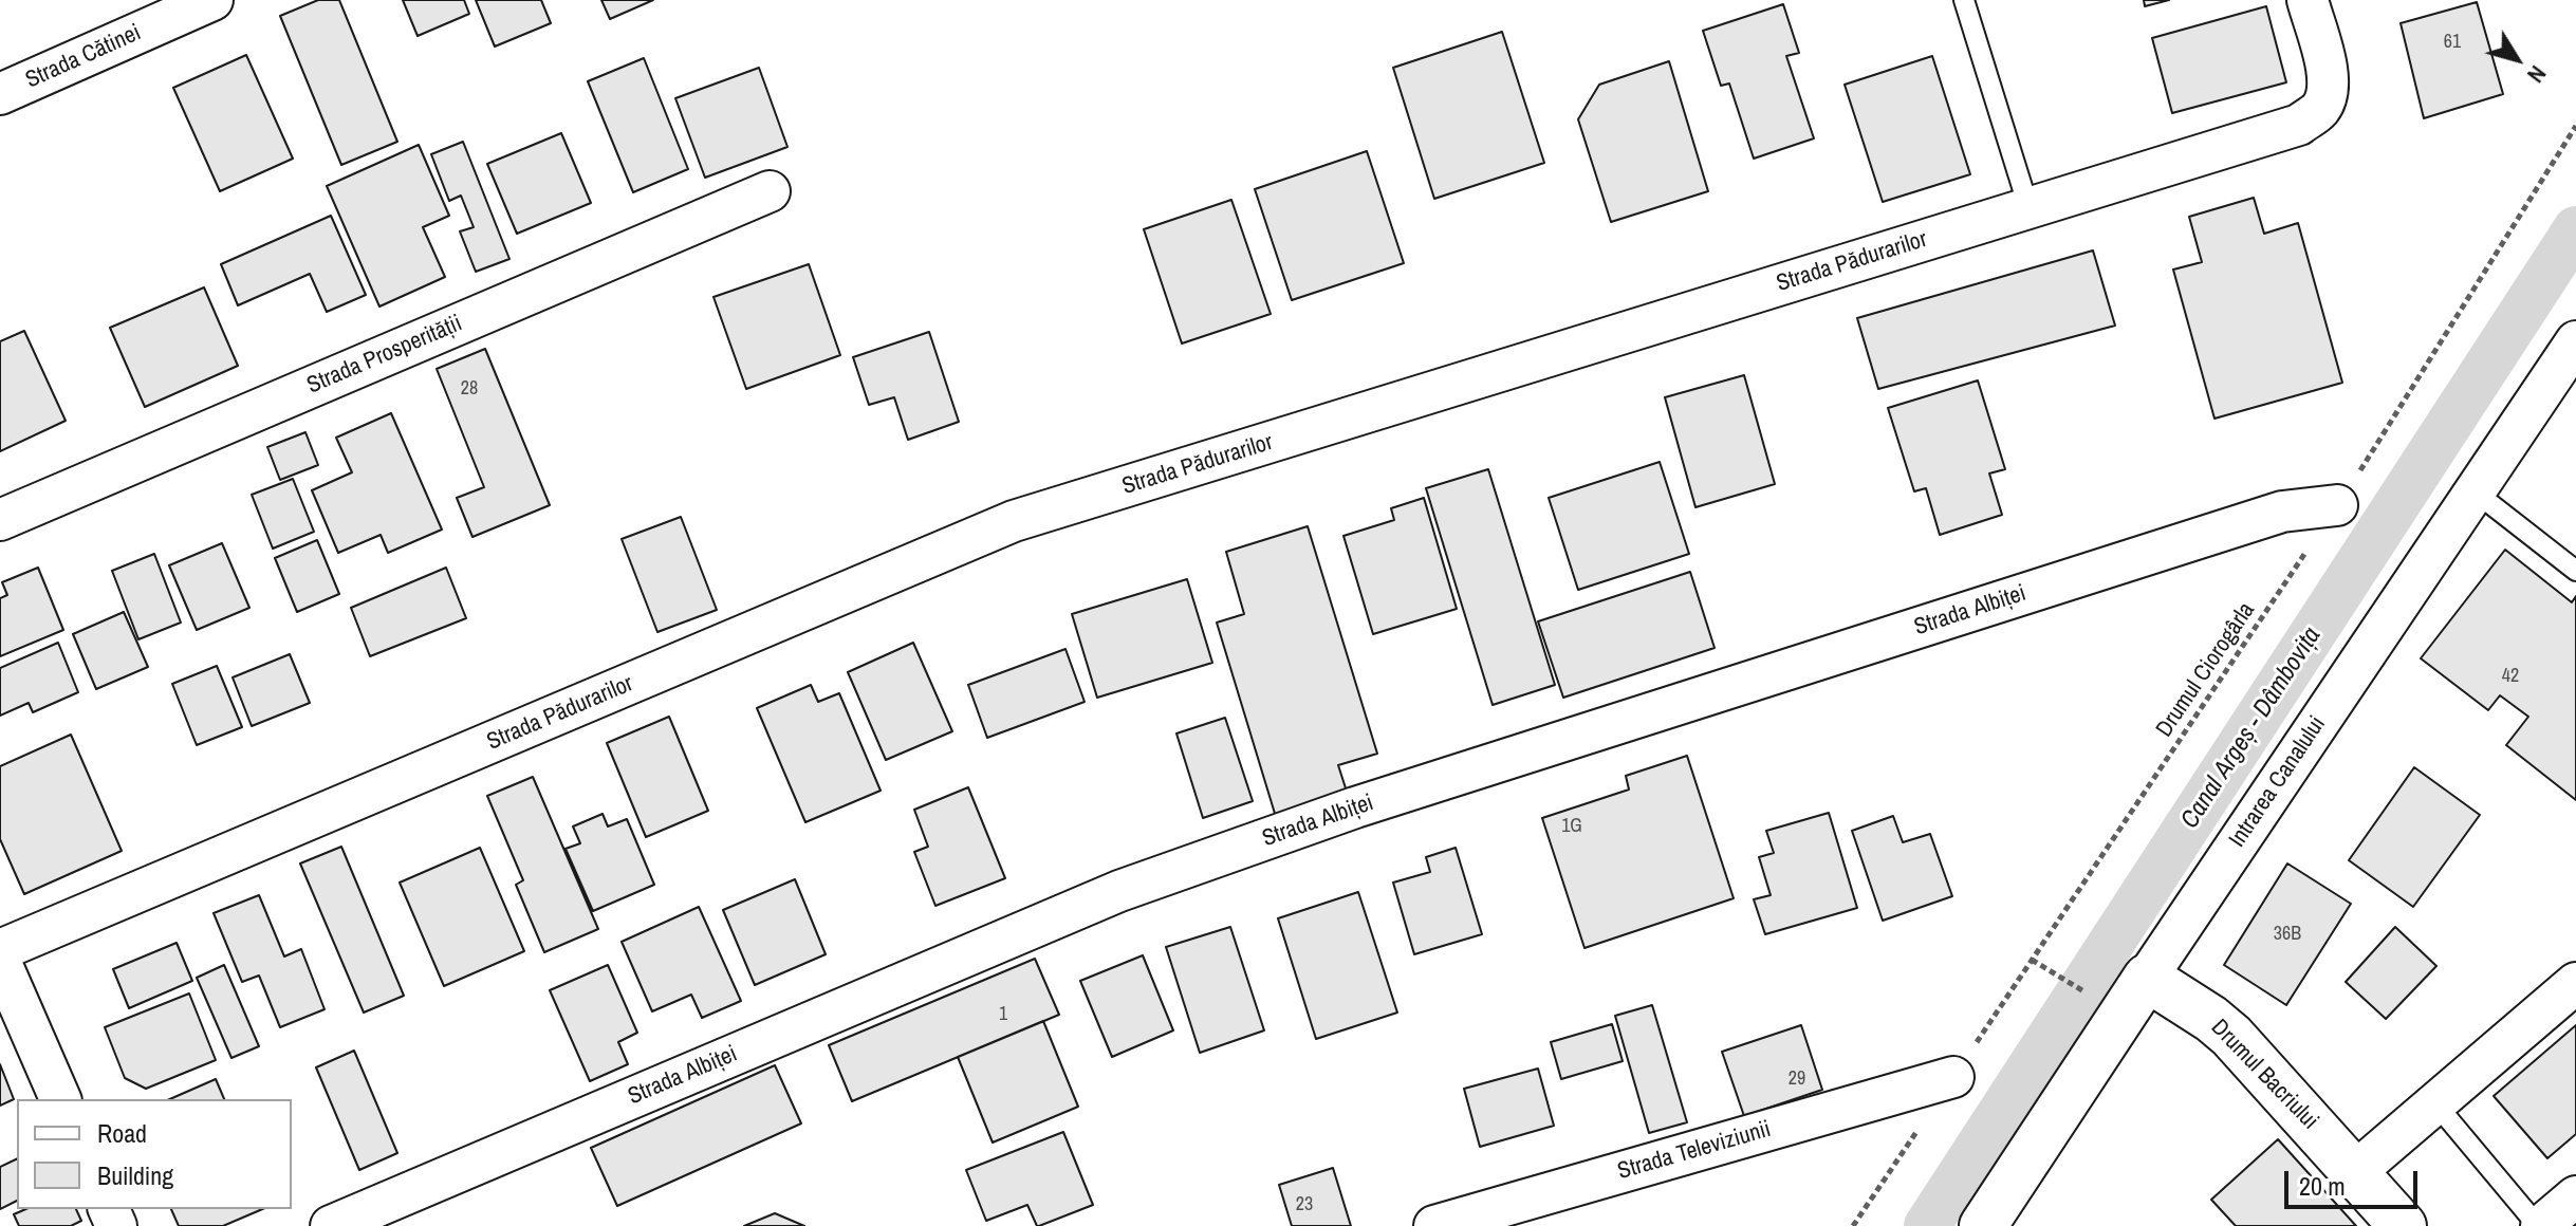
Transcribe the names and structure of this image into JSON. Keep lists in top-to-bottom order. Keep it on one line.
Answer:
{"streets":{"street":["Strada Cătinei","Strada Pădurarilor","Strada Prosperității","Strada Albiței","Intrarea Canalului","Drumul Bacriului","Strada Televiziunii"],"path":["Drumul Ciorogârla"]},"crossings":[["Strada Albiței","Drumul Ciorogârla"],["Drumul Ciorogârla","Strada Televiziunii"],["Intrarea Canalului","Drumul Bacriului"]],"water":["Canal Argeș - Dâmbovița"],"house_numbers":["61","28","42","1G","36B","1","29","23"],"legend":["Road","Building"],"scale_bar":"20 m","north":"bottom right"}
